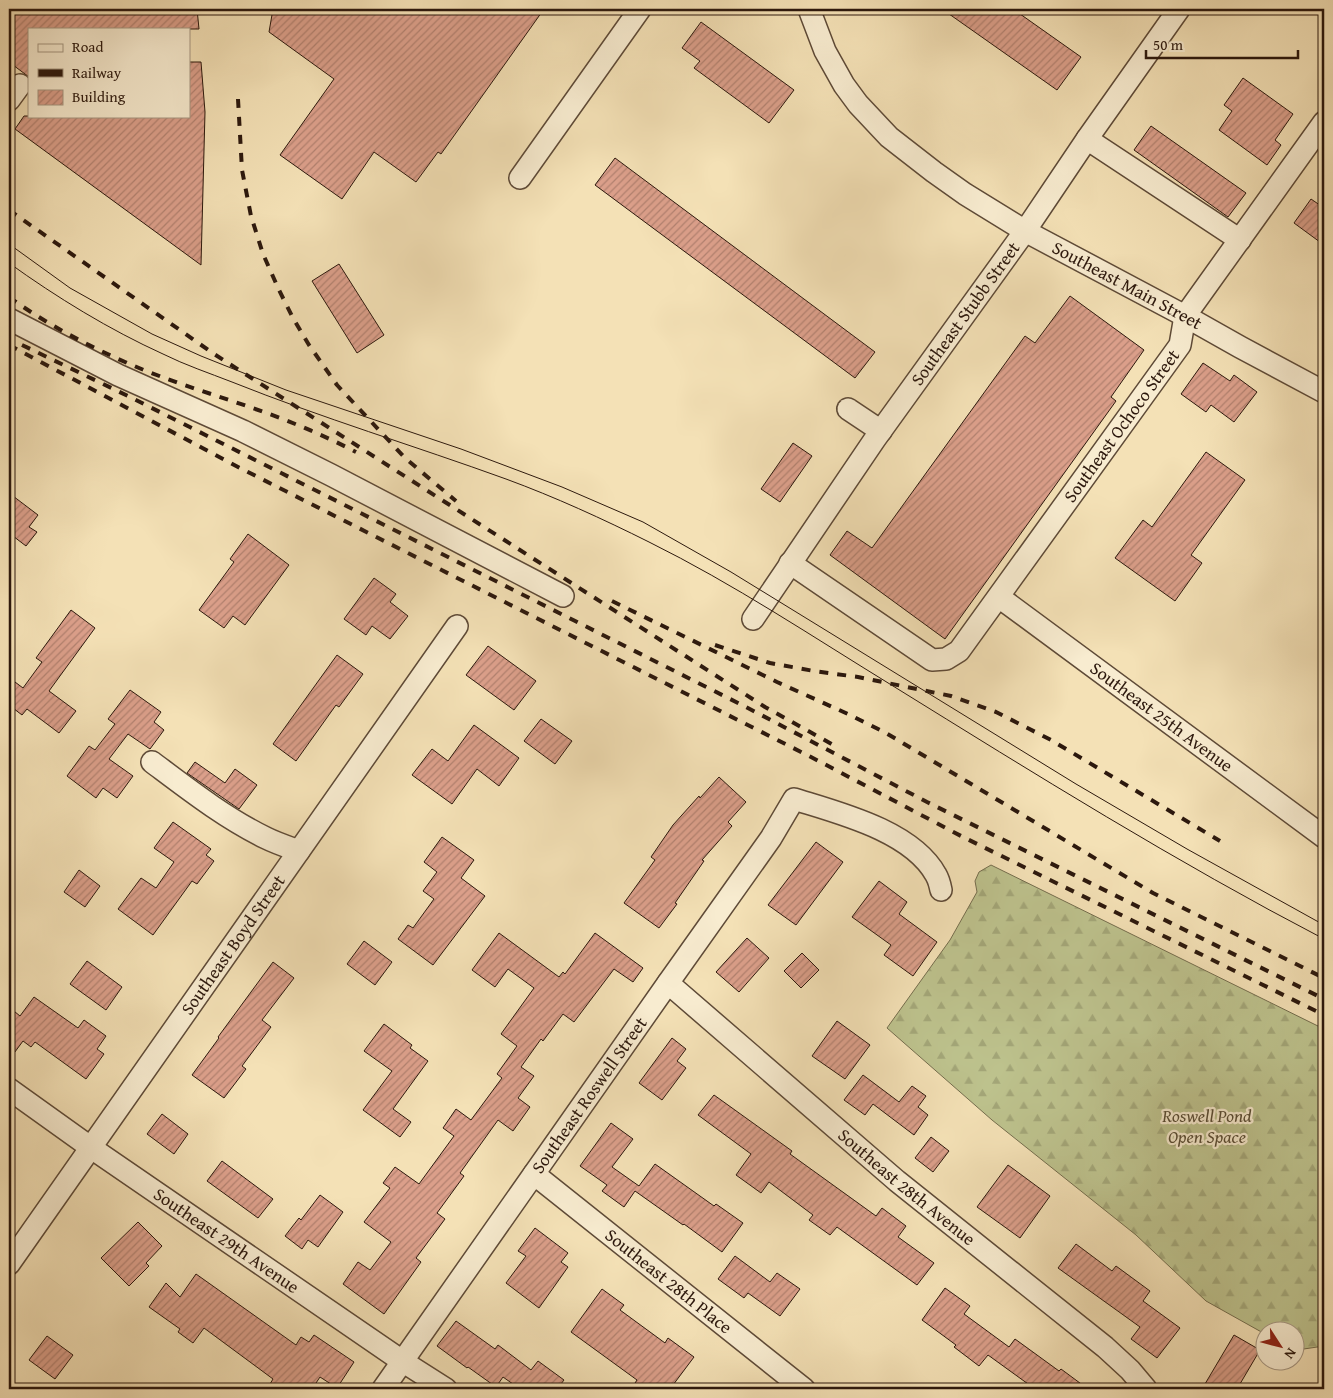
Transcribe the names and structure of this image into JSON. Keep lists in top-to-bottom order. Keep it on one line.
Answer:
{"streets":{"street":["Southeast Main Street","Southeast Stubb Street","Southeast Ochoco Street","Southeast 25th Avenue","Southeast Boyd Street","Southeast Roswell Street","Southeast 28th Avenue","Southeast 29th Avenue","Southeast 28th Place"]},"crossings":[["Southeast Main Street","Southeast Stubb Street"],["Southeast Main Street","Southeast Ochoco Street"],["Southeast Stubb Street","Southeast Ochoco Street"],["Southeast Ochoco Street","Southeast 25th Avenue"],["Southeast Boyd Street","Southeast 29th Avenue"],["Southeast Roswell Street","Southeast 28th Avenue"],["Southeast Roswell Street","Southeast 29th Avenue"],["Southeast Roswell Street","Southeast 28th Place"]],"parks":["Roswell Pond Open Space"],"legend":["Road","Railway","Building"],"scale_bar":"50 m","north":"bottom right"}
